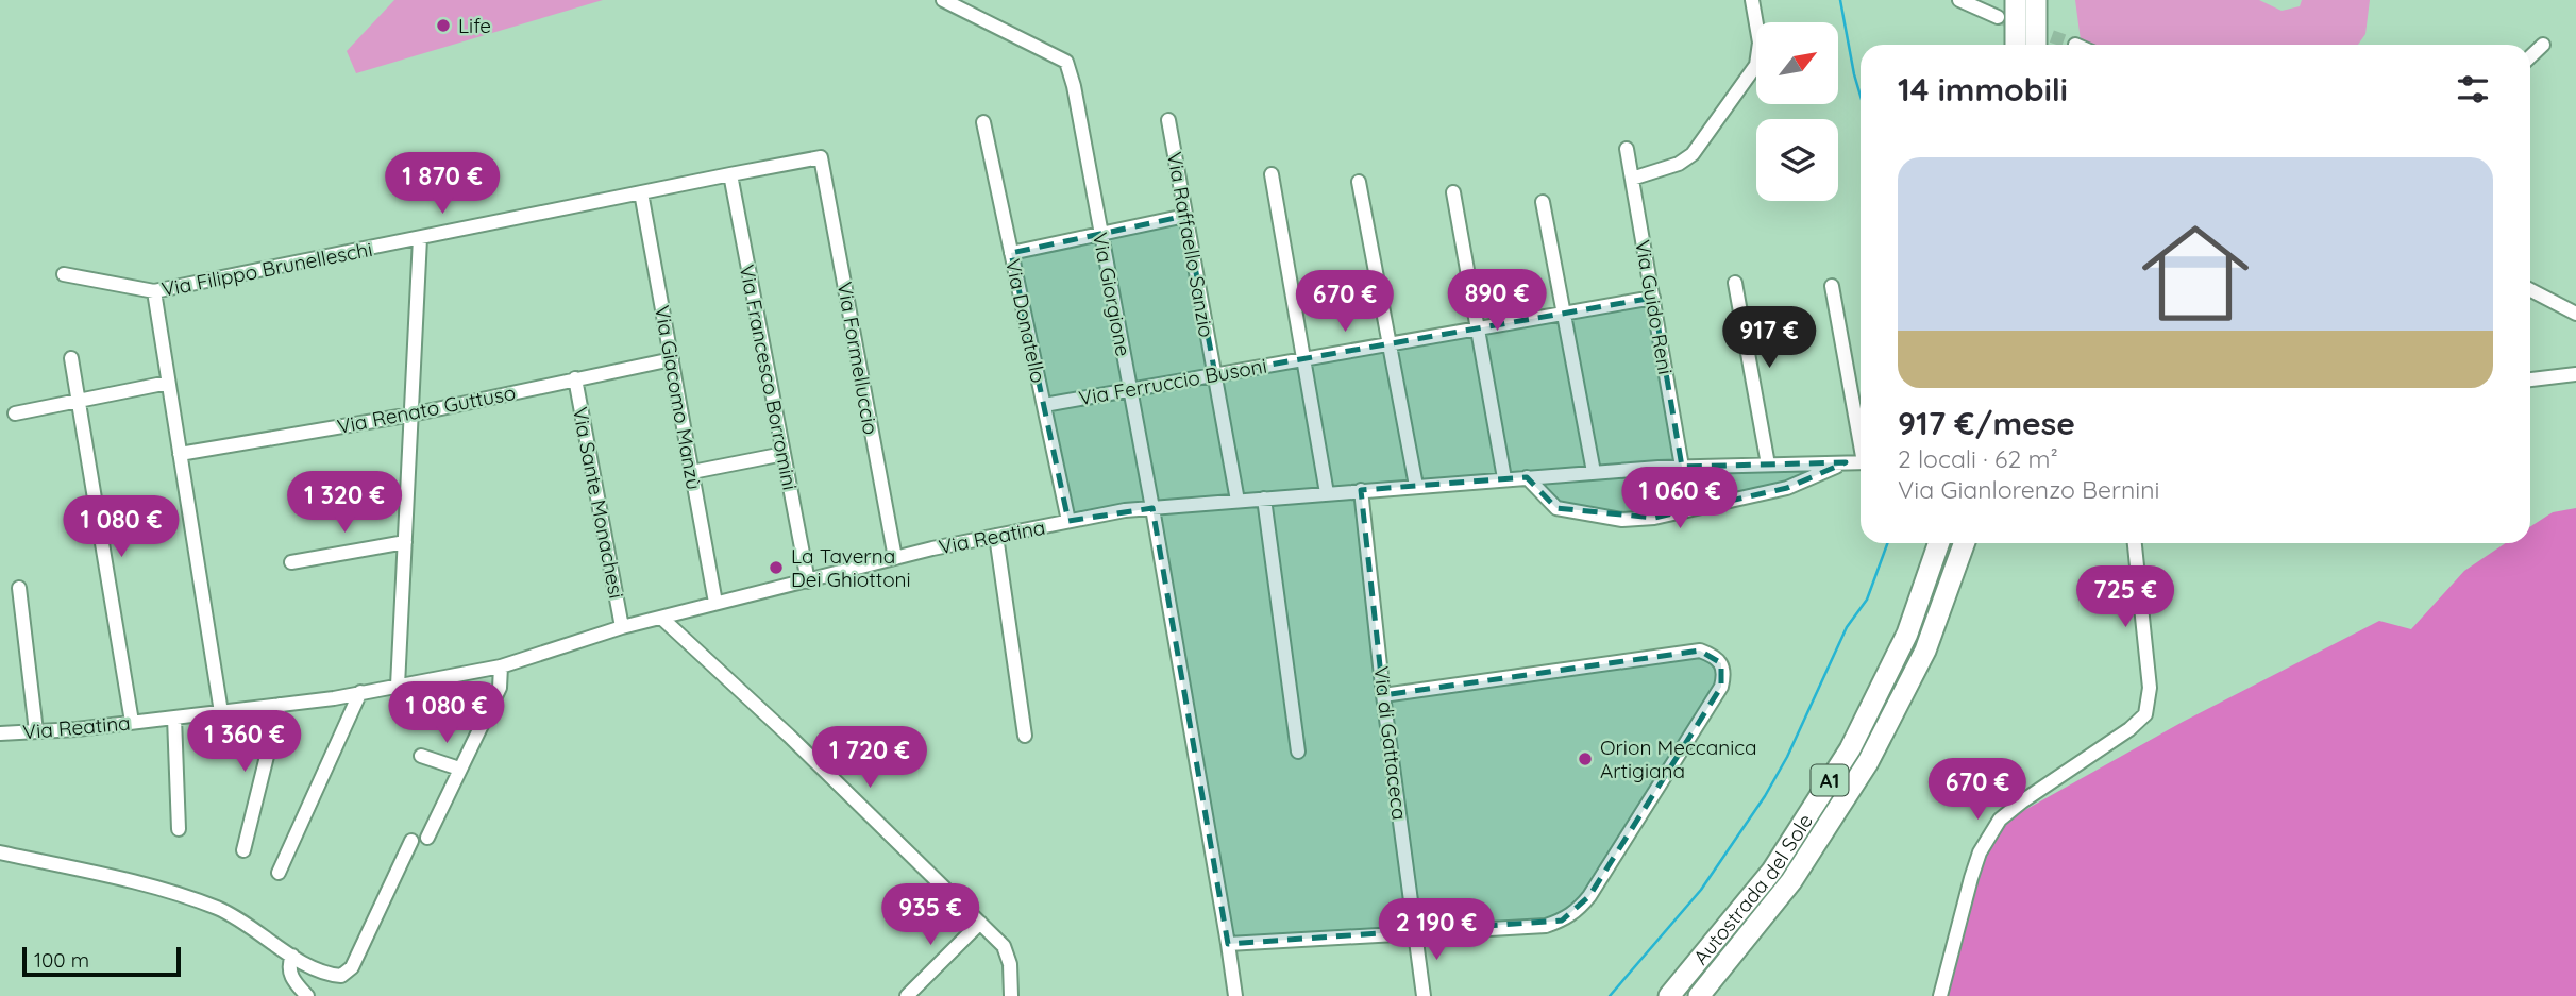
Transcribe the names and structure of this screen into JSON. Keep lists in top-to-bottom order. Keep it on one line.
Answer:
{"streets":{"highway":["A1","Autostrada del Sole"],"street":["Via Raffaello Sanzio","Via Filippo Brunelleschi","Via Giorgione","Via Guido Reni","Via Donatello","Via Formelluccio","Via Francesco Borromini","Via Ferruccio Busoni","Via Giacomo Manzù","Via Renato Guttuso","Via Sante Monachesi","Via Reatina","Via di Gattaceca"]},"crossings":[["Via Raffaello Sanzio","Via Ferruccio Busoni"],["Via Raffaello Sanzio","Via Reatina"],["Via Filippo Brunelleschi","Via Formelluccio"],["Via Filippo Brunelleschi","Via Francesco Borromini"],["Via Filippo Brunelleschi","Via Giacomo Manzù"],["Via Giorgione","Via Ferruccio Busoni"],["Via Giorgione","Via Reatina"],["Via Guido Reni","Via Ferruccio Busoni"],["Via Guido Reni","Via Reatina"],["Via Donatello","Via Ferruccio Busoni"],["Via Donatello","Via Reatina"],["Via Formelluccio","Via Reatina"],["Via Francesco Borromini","Via Reatina"],["Via Giacomo Manzù","Via Renato Guttuso"],["Via Giacomo Manzù","Via Reatina"],["Via Renato Guttuso","Via Sante Monachesi"],["Via Sante Monachesi","Via Reatina"],["Via Reatina","Via di Gattaceca"]],"places":["Life","La Taverna Dei Ghiottoni","Orion Meccanica Artigiana"],"scale_bar":"100 m","north":"top right","page":{"heading":"14 immobili","list":[{"name":"917 €/mese","note":"2 locali · 62 m² · Via Gianlorenzo Bernini"}],"price":["1 870 €","890 €","670 €","917 €","1 060 €","1 320 €","1 080 €","725 €","1 080 €","1 360 €","1 720 €","670 €","935 €","2 190 €"],"scale":"100 m"}}
